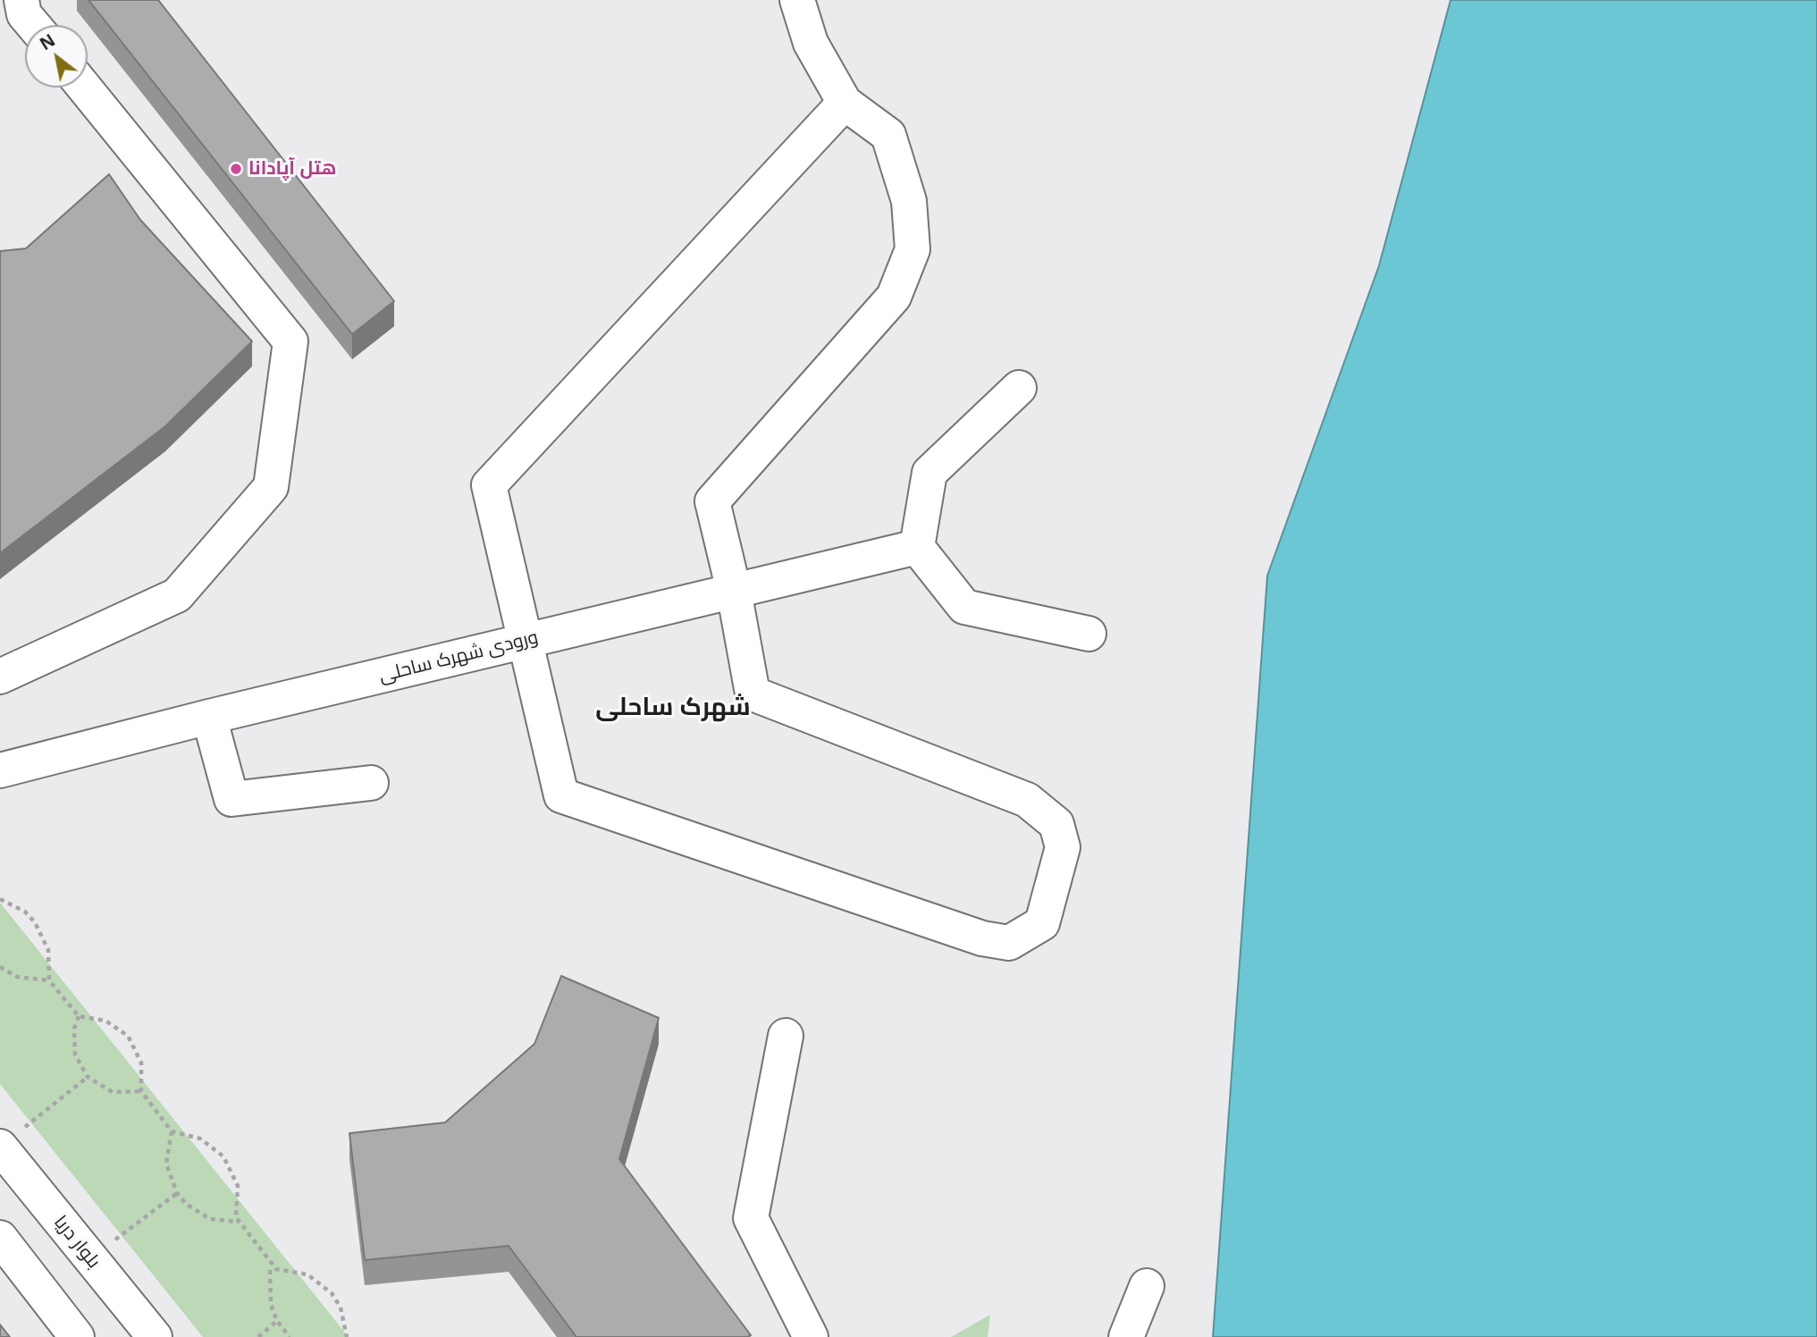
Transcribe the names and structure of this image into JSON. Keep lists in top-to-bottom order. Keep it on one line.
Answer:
{"streets":{"street":["ورودی شهرک ساحلی","بلوار دریا"]},"districts":["شهرک ساحلی"],"places":["هتل آپادانا"],"north":"top left"}
